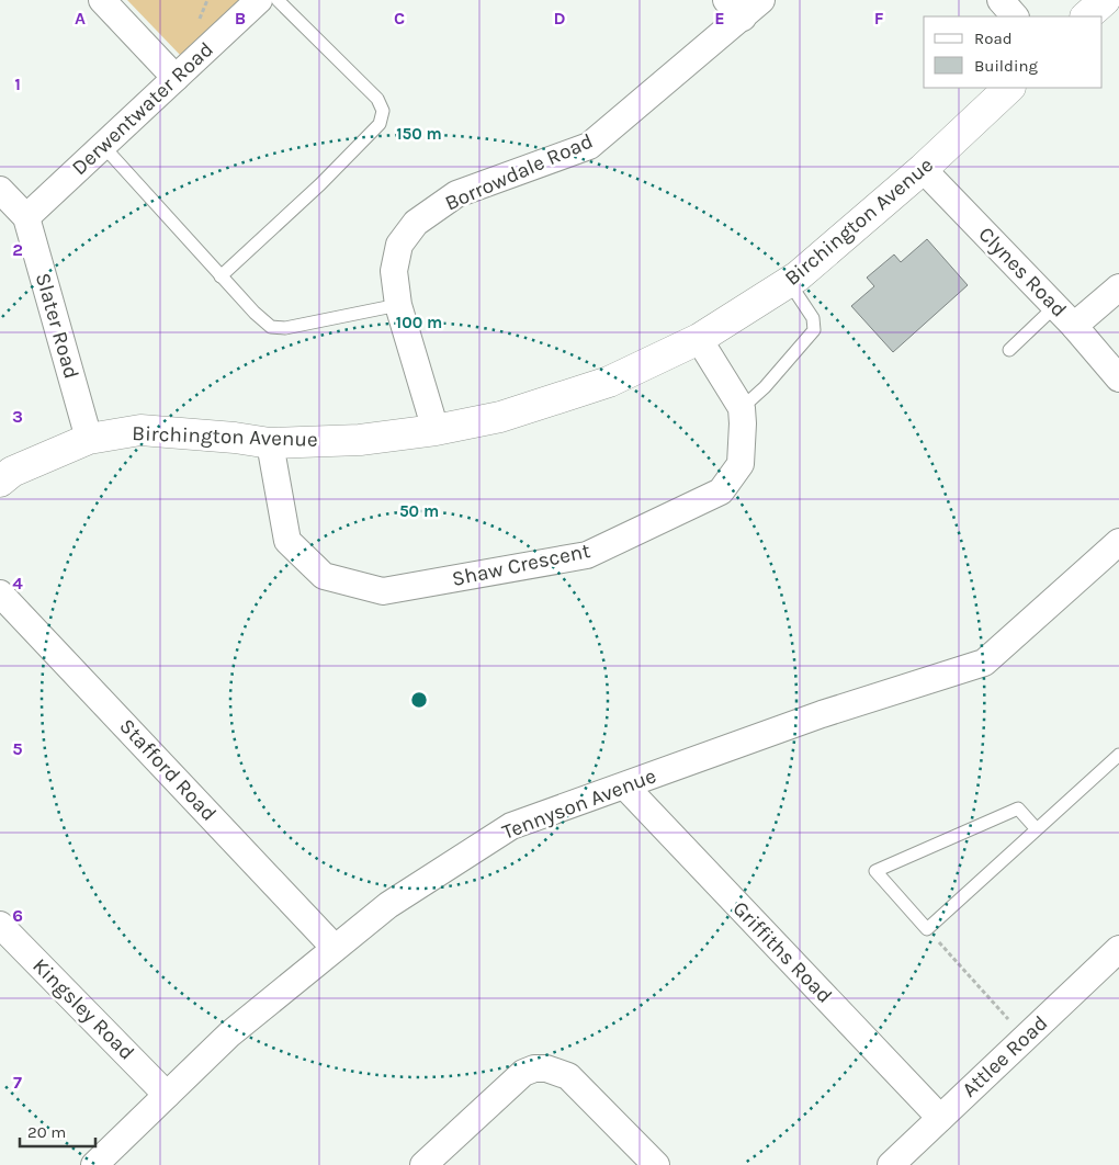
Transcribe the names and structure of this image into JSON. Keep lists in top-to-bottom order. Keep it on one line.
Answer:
{"streets":{"street":["Derwentwater Road","Borrowdale Road","Birchington Avenue","Clynes Road","Slater Road","Shaw Crescent","Stafford Road","Tennyson Avenue","Griffiths Road","Kingsley Road","Attlee Road"]},"crossings":[["Derwentwater Road","Slater Road"],["Borrowdale Road","Birchington Avenue"],["Birchington Avenue","Clynes Road"],["Birchington Avenue","Slater Road"],["Birchington Avenue","Shaw Crescent"],["Stafford Road","Tennyson Avenue"],["Tennyson Avenue","Griffiths Road"],["Tennyson Avenue","Kingsley Road"],["Griffiths Road","Attlee Road"]],"legend":["Road","Building"],"scale_bar":"20 m","grid":{"columns":["A","B","C","D","E","F"],"rows":["1","2","3","4","5","6","7"]},"rings":["150 m","100 m","50 m"]}
